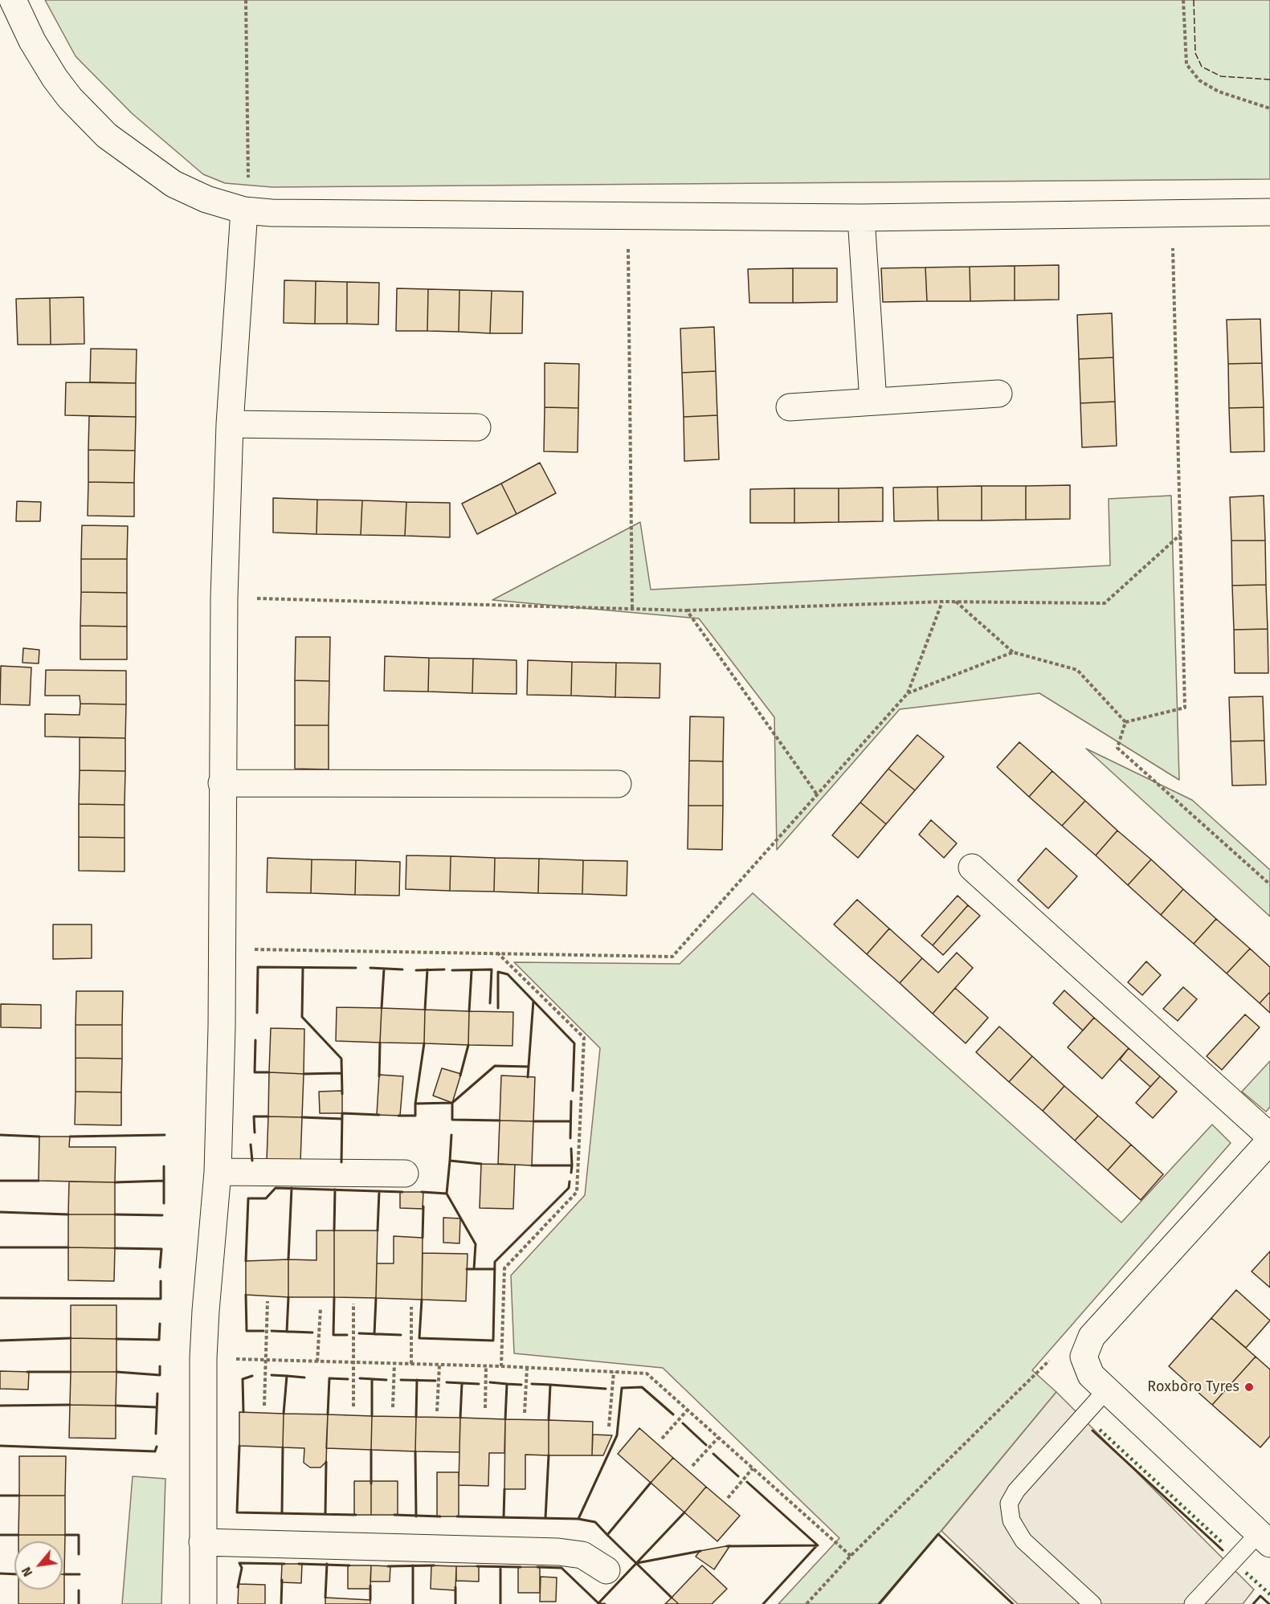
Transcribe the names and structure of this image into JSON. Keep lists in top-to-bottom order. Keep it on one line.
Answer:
{"places":["Roxboro Tyres"],"north":"bottom left"}
